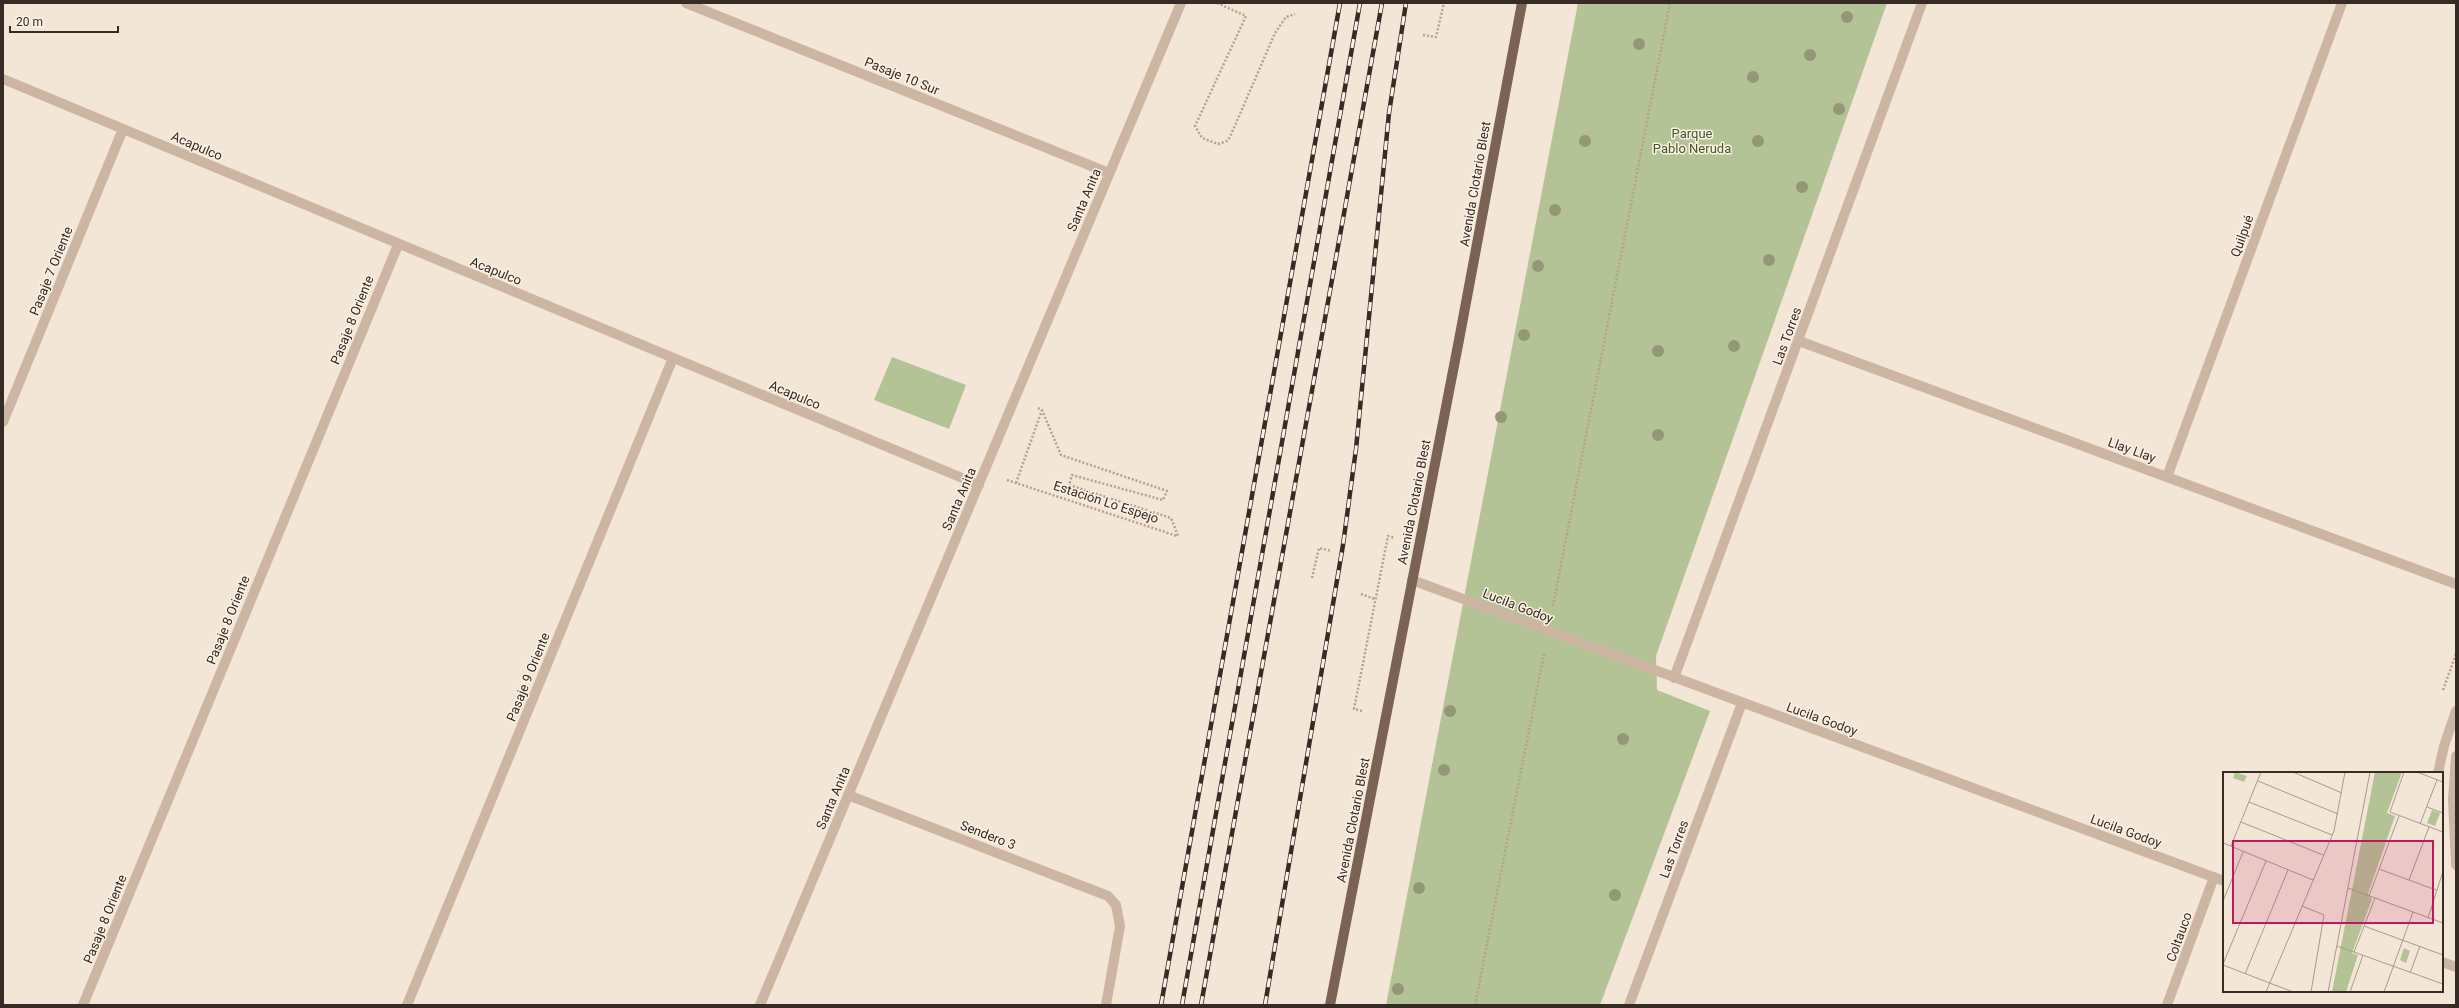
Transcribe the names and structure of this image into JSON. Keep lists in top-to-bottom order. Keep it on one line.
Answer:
{"streets":{"main road":["Avenida Clotario Blest"],"street":["Pasaje 10 Sur","Acapulco","Santa Anita","Quilpué","Pasaje 7 Oriente","Pasaje 8 Oriente","Las Torres","Llay Llay","Lucila Godoy","Pasaje 9 Oriente","Sendero 3","Coltauco"],"path":["Estación Lo Espejo"]},"crossings":[["Pasaje 10 Sur","Santa Anita"],["Acapulco","Santa Anita"],["Acapulco","Pasaje 7 Oriente"],["Acapulco","Pasaje 8 Oriente"],["Acapulco","Pasaje 9 Oriente"],["Avenida Clotario Blest","Lucila Godoy"],["Santa Anita","Sendero 3"],["Quilpué","Llay Llay"],["Las Torres","Llay Llay"],["Las Torres","Lucila Godoy"],["Lucila Godoy","Coltauco"]],"parks":["Parque Pablo Neruda"],"scale_bar":"20 m"}
